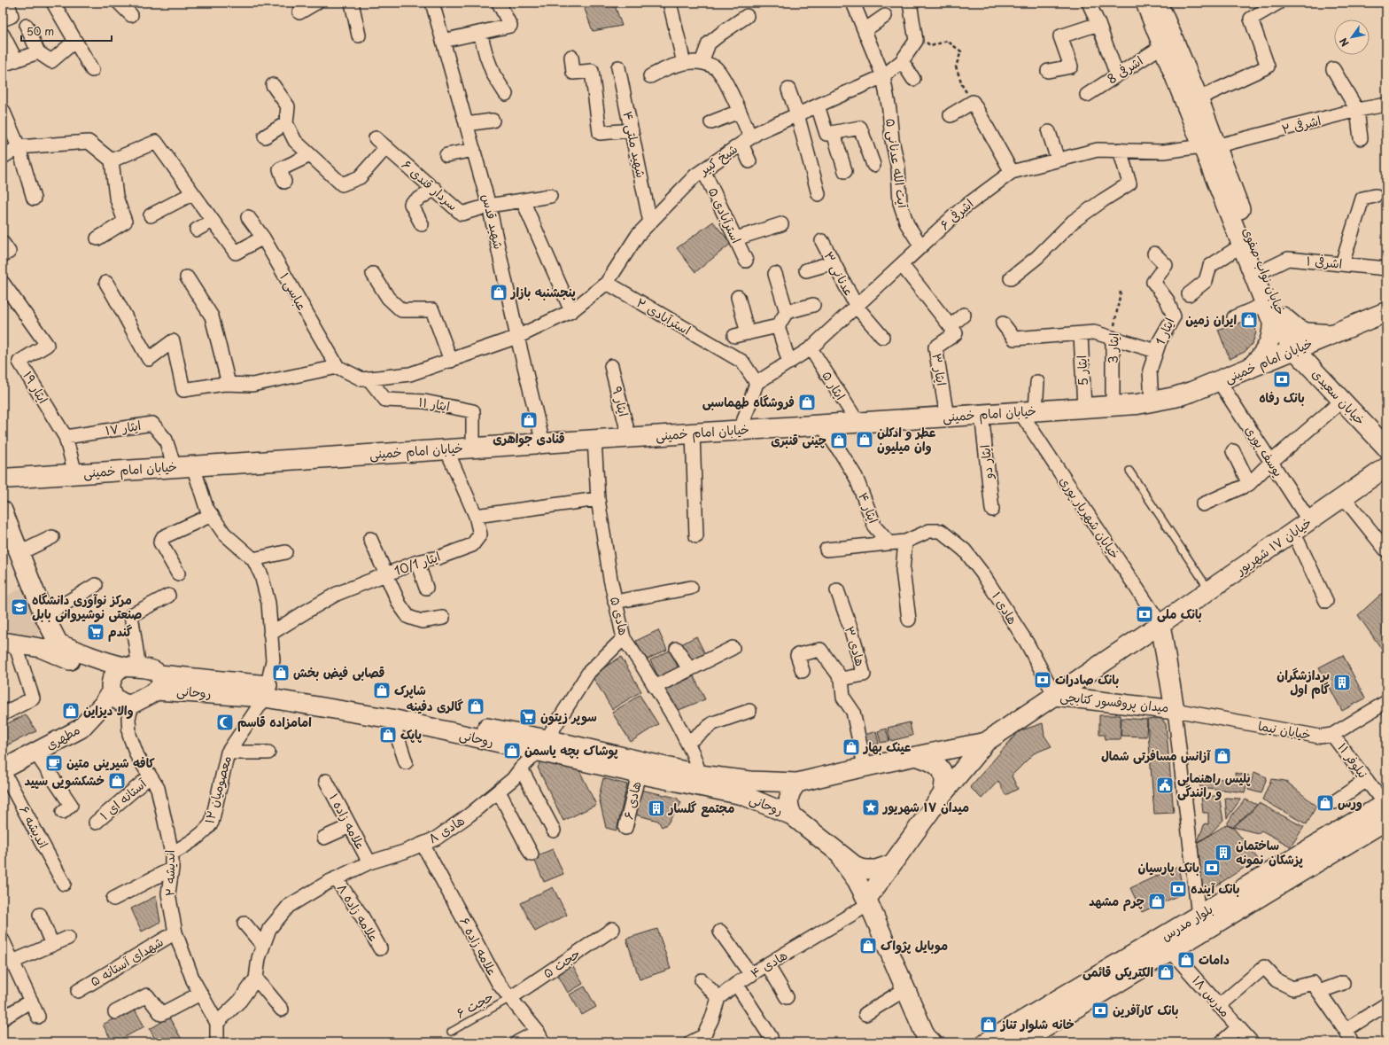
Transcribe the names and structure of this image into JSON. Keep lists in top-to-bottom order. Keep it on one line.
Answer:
{"streets":{"main road":["خیابان نواب صفوی","خیابان امام خمینی","خیابان سعیدی","خیابان ۱۷ شهریور","روحانی","میدان پروفسور کتابچی","مطهری","بلوار مدرس"],"street":["اشرفی 8","اشرفی ٣","شهید ملتی ۴","شیخ کبیر","آیت الله عدنانی ۵","سردار قندی ۶","اشرفی ۶","استرآبادی ۵","شهید قدس","اشرفی ۱","عدنانی ۳","عباسی ۱","استرآبادی ٣","ایثار 1","ایثار 3","ایثار ۳","ایثار 5","ایثار ۵","ایثار ١٩","ایثار ۹","ایثار ۱۱","ایثار ۱۷","یوسف پوری","ایثار دو","ایثار ۴","خیابان شهریار پوری","ایثار 10/1","هادی ۱","هادی ۵","هادی ۳","خیابان نیما","نیلوفر ۱۱","معصومیان ۱۲","آستانه ای ۱","هادی ۶","علامه زاده ۱","اندیشه ۶","هادی ۸","اندیشه ۲","علامه زاده ۸","علامه زاده ۶","شهدای آستانه ۵","حجت ۵","هادی ۴","مدرس ۱۸"],"lane":["حجت ۶"]},"crossings":[["اشرفی 8","خیابان نواب صفوی"],["اشرفی ٣","اشرفی ۶"],["اشرفی ٣","خیابان نواب صفوی"],["شهید ملتی ۴","شیخ کبیر"],["شیخ کبیر","آیت الله عدنانی ۵"],["شیخ کبیر","استرآبادی ۵"],["شیخ کبیر","شهید قدس"],["شیخ کبیر","استرآبادی ٣"],["شیخ کبیر","ایثار ۱۱"],["آیت الله عدنانی ۵","اشرفی ۶"],["سردار قندی ۶","شهید قدس"],["اشرفی ۶","خیابان نواب صفوی"],["اشرفی ۶","عدنانی ۳"],["اشرفی ۶","استرآبادی ٣"],["اشرفی ۶","ایثار ۵"],["شهید قدس","خیابان امام خمینی"],["اشرفی ۱","خیابان نواب صفوی"],["خیابان نواب صفوی","خیابان سعیدی"],["ایثار 1","خیابان امام خمینی"],["ایثار 3","خیابان امام خمینی"],["خیابان امام خمینی","ایثار ۳"],["خیابان امام خمینی","ایثار 5"],["خیابان امام خمینی","ایثار ۵"],["خیابان امام خمینی","ایثار ١٩"],["خیابان امام خمینی","خیابان سعیدی"],["خیابان امام خمینی","ایثار ۹"],["خیابان امام خمینی","ایثار ۱۱"],["خیابان امام خمینی","ایثار ۱۷"],["خیابان امام خمینی","یوسف پوری"],["خیابان امام خمینی","ایثار دو"],["خیابان امام خمینی","ایثار ۴"],["خیابان امام خمینی","خیابان شهریار پوری"],["خیابان امام خمینی","ایثار 10/1"],["خیابان امام خمینی","هادی ۵"],["ایثار ١٩","ایثار ۱۷"],["یوسف پوری","خیابان ۱۷ شهریور"],["خیابان شهریار پوری","خیابان ۱۷ شهریور"],["خیابان شهریار پوری","میدان پروفسور کتابچی"],["خیابان ۱۷ شهریور","میدان پروفسور کتابچی"],["هادی ۱","میدان پروفسور کتابچی"],["هادی ۵","روحانی"],["هادی ۵","هادی ۸"],["روحانی","مطهری"],["روحانی","معصومیان ۱۲"],["روحانی","هادی ۶"],["روحانی","هادی ۸"],["روحانی","اندیشه ۲"],["میدان پروفسور کتابچی","خیابان نیما"],["خیابان نیما","نیلوفر ۱۱"],["مطهری","اندیشه ۶"],["مطهری","اندیشه ۲"],["نیلوفر ۱۱","بلوار مدرس"],["معصومیان ۱۲","اندیشه ۲"],["آستانه ای ۱","اندیشه ۲"],["علامه زاده ۱","هادی ۸"],["هادی ۸","علامه زاده ۸"],["هادی ۸","علامه زاده ۶"],["اندیشه ۲","شهدای آستانه ۵"],["بلوار مدرس","مدرس ۱۸"],["علامه زاده ۶","حجت ۵"],["علامه زاده ۶","حجت ۶"],["حجت ۵","حجت ۶"]],"places":{"shop":["پنجشنبه بازار","ایران زمین","فروشگاه طهماسبی","قنادی جواهری","عطر و ادکلن وان میلیون","چینی قنبری","قصابی فیض بخش","شاپرک","گالری دفینه","والا دیزاین","پاپک","عینک بهار","پوشاک بچه یاسمن","آزانس مسافرتی شمال","خشکشویی سپید","ورس","چرم مشهد","موبایل پژواک","دامات","الکتریکی قائمی","خانه شلوار تناز"],"bank":["بانک رفاه","بانک ملی","بانک صادرات","بانک پارسیان","بانک آینده","بانک کارآفرین"],"school or university":["مرکز نوآوری دانشگاه صنعتی نوشیروانی بابل"],"supermarket":["گندم","سوپر زیتون"],"building":["پردازشگران گام اول","مجتمع گلسار","ساختمان پزشکان نمونه"],"mosque":["امامزاده قاسم"],"cafe":["کافه شیرینی متین"],"public building":["پلیس راهنمایی و رانندگی"],"place":["میدان ۱۷ شهریور"]},"scale_bar":"50 m","north":"bottom left"}
